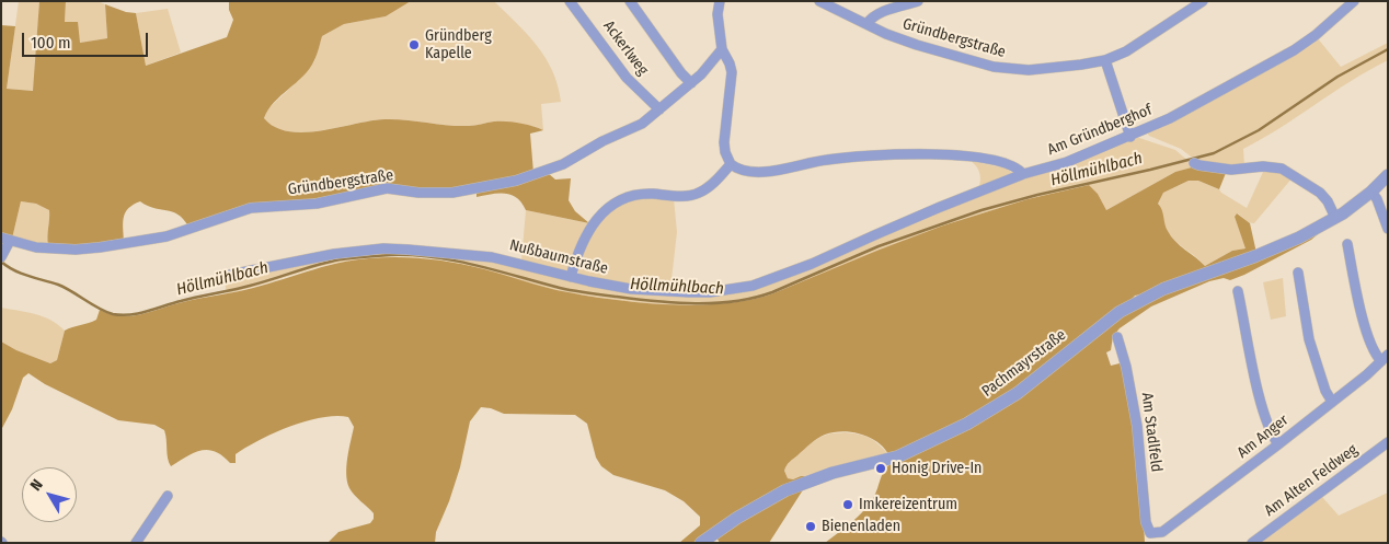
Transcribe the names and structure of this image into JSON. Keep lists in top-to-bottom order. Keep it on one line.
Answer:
{"streets":{"street":["Gründbergstraße","Ackerlweg","Am Gründberghof","Nußbaumstraße","Pachmayrstraße","Am Stadlfeld","Am Anger","Am Alten Feldweg"]},"crossings":[["Gründbergstraße","Ackerlweg"],["Am Gründberghof","Nußbaumstraße"],["Am Stadlfeld","Am Anger"]],"water":["Höllmühlbach"],"places":["Gründberg Kapelle","Honig Drive-In","Imkereizentrum","Bienenladen"],"scale_bar":"100 m","north":"top left"}
